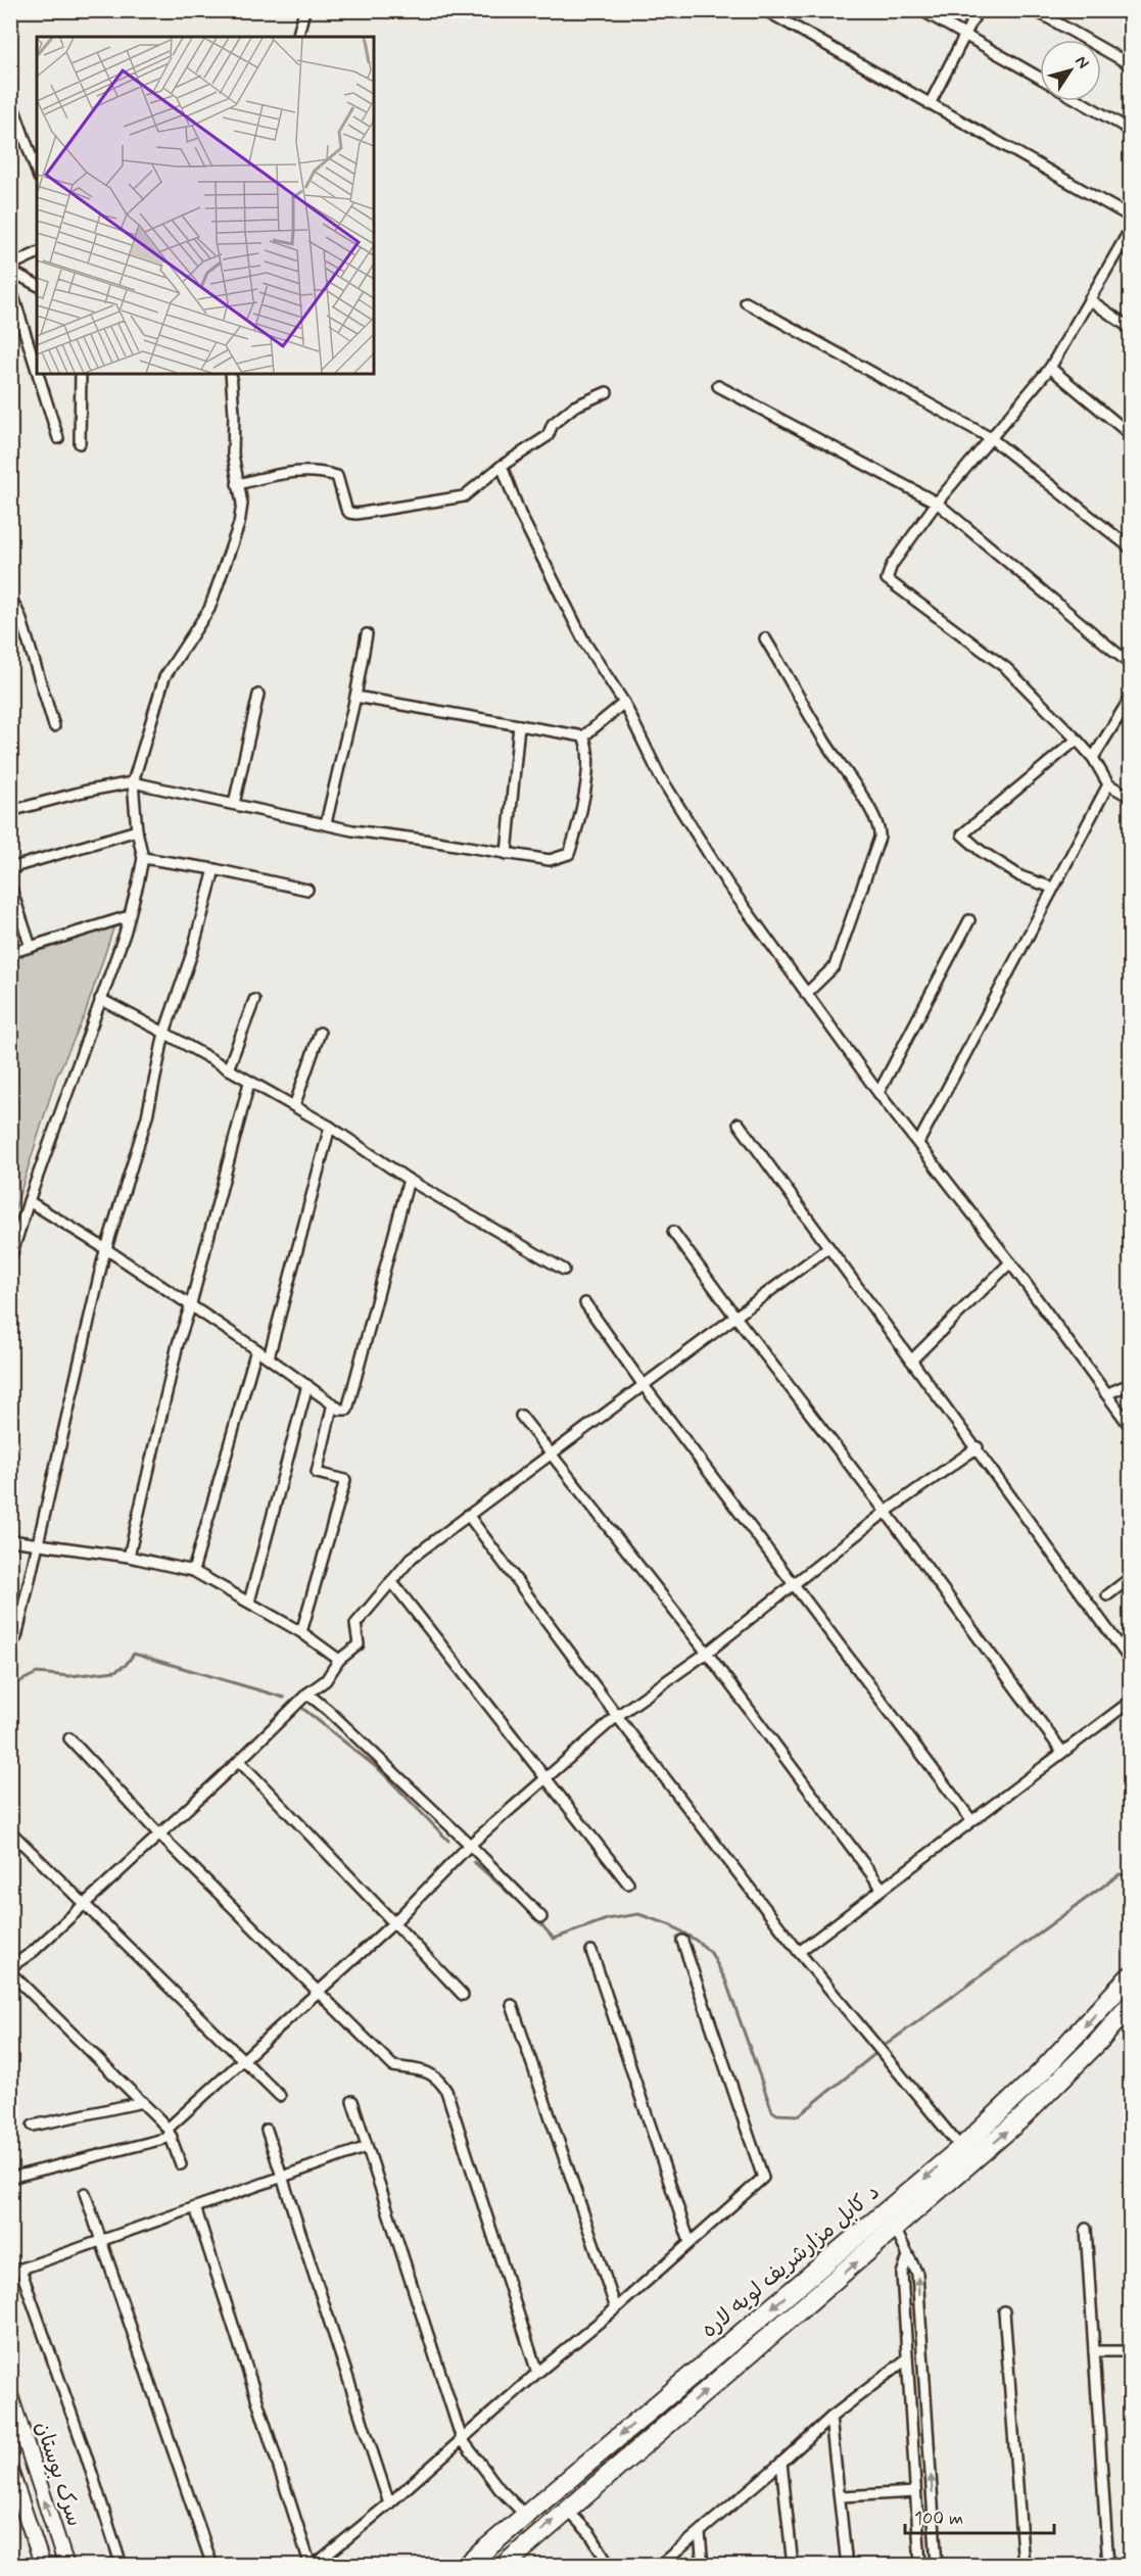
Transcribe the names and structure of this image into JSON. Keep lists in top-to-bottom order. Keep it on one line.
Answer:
{"streets":{"highway":["د کابل مزارشریف لویه لاره"],"street":["سرک بوستان"]},"scale_bar":"100 m","north":"top right"}
